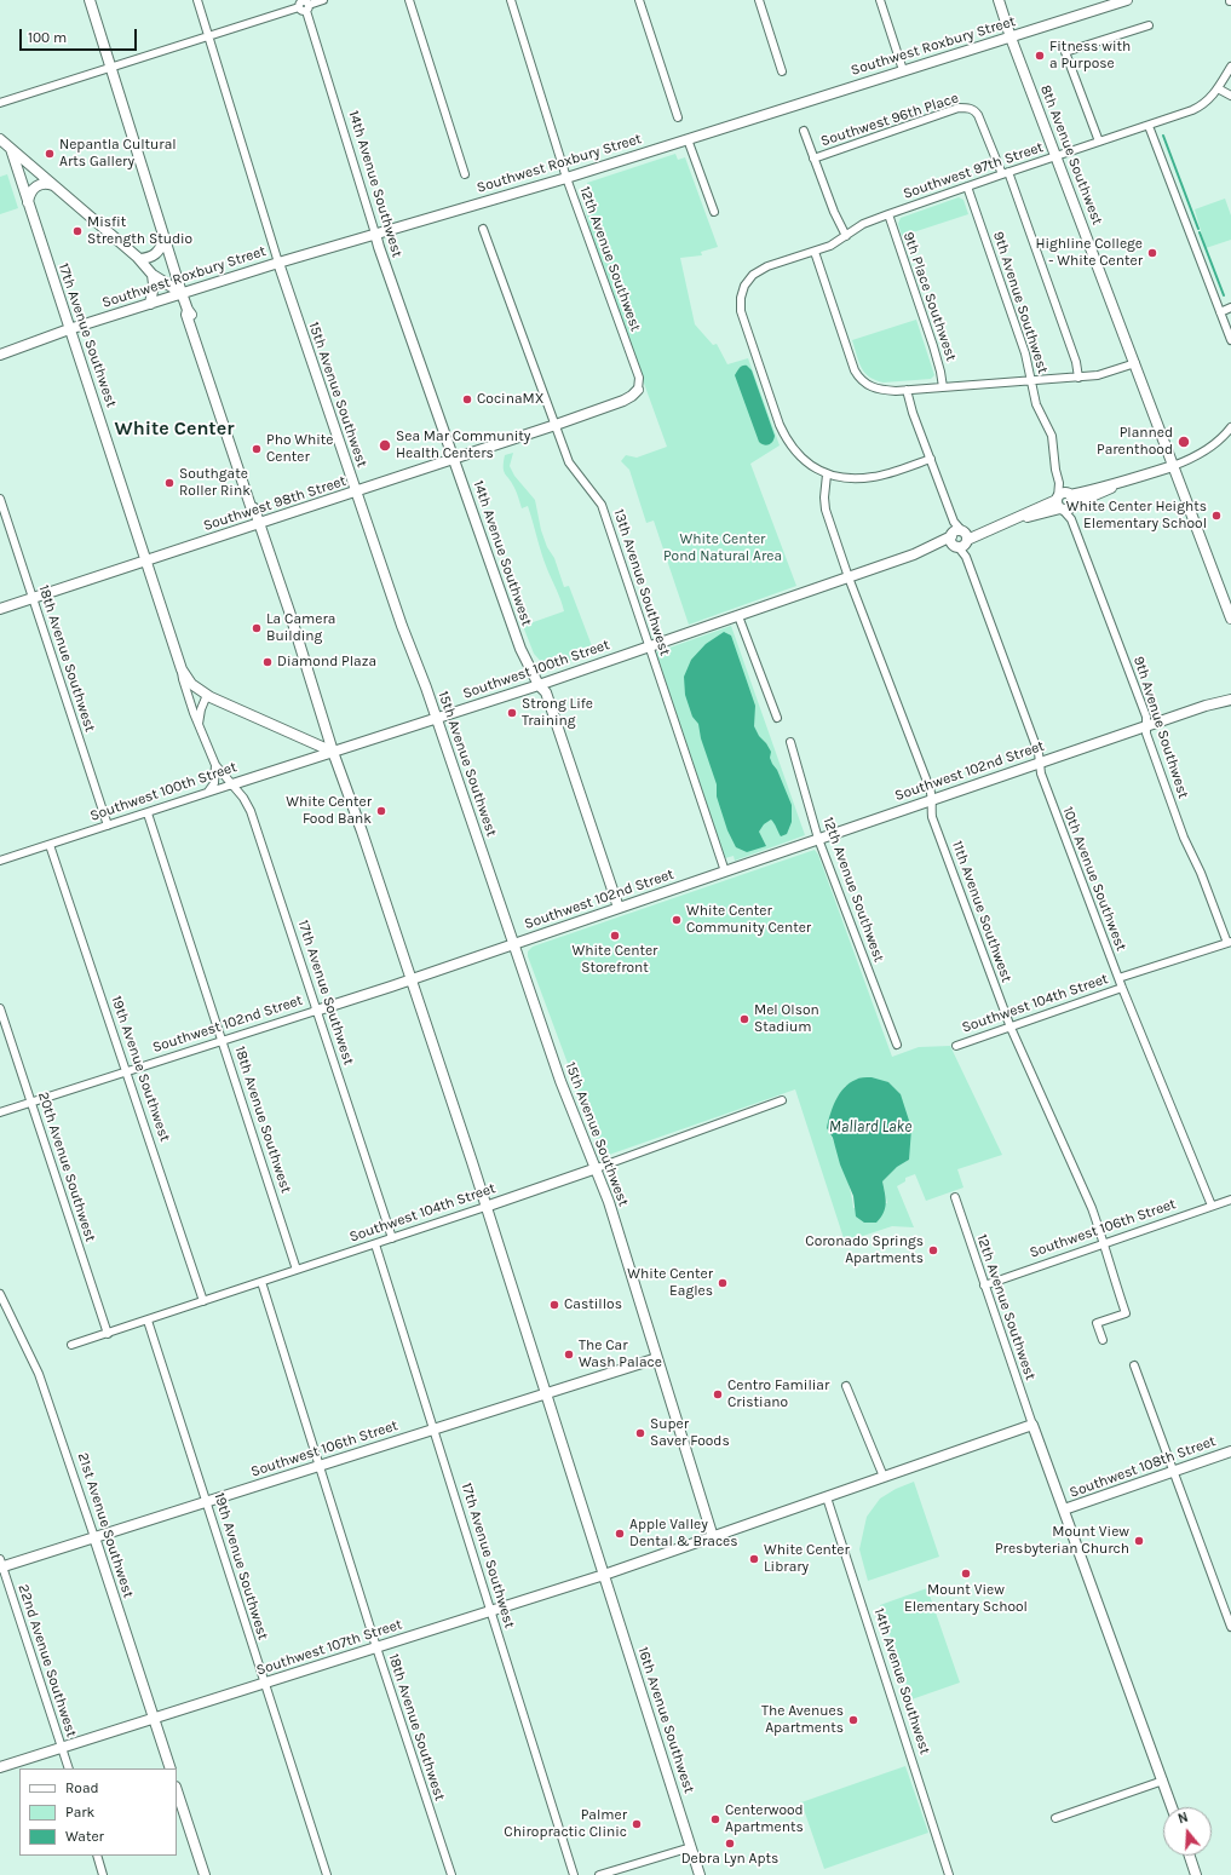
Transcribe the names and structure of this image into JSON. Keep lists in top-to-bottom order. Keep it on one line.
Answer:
{"streets":{"street":["Southwest Roxbury Street","Southwest 96th Place","8th Avenue Southwest","Southwest 97th Street","14th Avenue Southwest","12th Avenue Southwest","9th Place Southwest","9th Avenue Southwest","17th Avenue Southwest","15th Avenue Southwest","Southwest 98th Street","13th Avenue Southwest","18th Avenue Southwest","Southwest 100th Street","Southwest 102nd Street","10th Avenue Southwest","11th Avenue Southwest","Southwest 104th Street","19th Avenue Southwest","20th Avenue Southwest","Southwest 106th Street","Southwest 108th Street","21st Avenue Southwest","Southwest 107th Street","22nd Avenue Southwest","16th Avenue Southwest"]},"crossings":[["Southwest Roxbury Street","8th Avenue Southwest"],["Southwest Roxbury Street","14th Avenue Southwest"],["Southwest Roxbury Street","12th Avenue Southwest"],["Southwest Roxbury Street","17th Avenue Southwest"],["Southwest Roxbury Street","15th Avenue Southwest"],["Southwest Roxbury Street","16th Avenue Southwest"],["Southwest 96th Place","Southwest 97th Street"],["8th Avenue Southwest","Southwest 97th Street"],["8th Avenue Southwest","Southwest 100th Street"],["Southwest 97th Street","9th Place Southwest"],["Southwest 97th Street","9th Avenue Southwest"],["Southwest 97th Street","11th Avenue Southwest"],["14th Avenue Southwest","Southwest 98th Street"],["14th Avenue Southwest","Southwest 100th Street"],["14th Avenue Southwest","Southwest 102nd Street"],["14th Avenue Southwest","Southwest 107th Street"],["12th Avenue Southwest","Southwest 98th Street"],["12th Avenue Southwest","Southwest 102nd Street"],["12th Avenue Southwest","Southwest 106th Street"],["12th Avenue Southwest","Southwest 107th Street"],["9th Avenue Southwest","Southwest 100th Street"],["9th Avenue Southwest","Southwest 102nd Street"],["9th Avenue Southwest","Southwest 104th Street"],["17th Avenue Southwest","Southwest 98th Street"],["17th Avenue Southwest","Southwest 100th Street"],["17th Avenue Southwest","Southwest 102nd Street"],["17th Avenue Southwest","Southwest 104th Street"],["17th Avenue Southwest","Southwest 106th Street"],["17th Avenue Southwest","Southwest 107th Street"],["15th Avenue Southwest","Southwest 98th Street"],["15th Avenue Southwest","Southwest 100th Street"],["15th Avenue Southwest","Southwest 102nd Street"],["15th Avenue Southwest","Southwest 104th Street"],["15th Avenue Southwest","Southwest 106th Street"],["15th Avenue Southwest","Southwest 107th Street"],["Southwest 98th Street","13th Avenue Southwest"],["Southwest 98th Street","18th Avenue Southwest"],["Southwest 98th Street","16th Avenue Southwest"],["13th Avenue Southwest","Southwest 100th Street"],["13th Avenue Southwest","Southwest 102nd Street"],["18th Avenue Southwest","Southwest 100th Street"],["18th Avenue Southwest","Southwest 102nd Street"],["18th Avenue Southwest","Southwest 104th Street"],["18th Avenue Southwest","Southwest 106th Street"],["18th Avenue Southwest","Southwest 107th Street"],["Southwest 100th Street","10th Avenue Southwest"],["Southwest 100th Street","11th Avenue Southwest"],["Southwest 100th Street","19th Avenue Southwest"],["Southwest 100th Street","16th Avenue Southwest"],["Southwest 102nd Street","10th Avenue Southwest"],["Southwest 102nd Street","11th Avenue Southwest"],["Southwest 102nd Street","19th Avenue Southwest"],["Southwest 102nd Street","20th Avenue Southwest"],["Southwest 102nd Street","16th Avenue Southwest"],["10th Avenue Southwest","Southwest 104th Street"],["10th Avenue Southwest","Southwest 106th Street"],["11th Avenue Southwest","Southwest 104th Street"],["11th Avenue Southwest","Southwest 106th Street"],["Southwest 104th Street","19th Avenue Southwest"],["Southwest 104th Street","20th Avenue Southwest"],["Southwest 104th Street","16th Avenue Southwest"],["19th Avenue Southwest","Southwest 106th Street"],["19th Avenue Southwest","Southwest 107th Street"],["Southwest 106th Street","21st Avenue Southwest"],["Southwest 106th Street","22nd Avenue Southwest"],["Southwest 106th Street","16th Avenue Southwest"],["21st Avenue Southwest","Southwest 107th Street"],["Southwest 107th Street","22nd Avenue Southwest"],["Southwest 107th Street","16th Avenue Southwest"]],"districts":["White Center"],"water":["Mallard Lake"],"parks":["White Center Pond Natural Area"],"places":["Fitness with a Purpose","Nepantla Cultural Arts Gallery","Misfit Strength Studio","Highline College - White Center","CocinaMX","Planned Parenthood","Sea Mar Community Health Centers","Pho White Center","Southgate Roller Rink","White Center Heights Elementary School","La Camera Building","Diamond Plaza","Strong Life Training","White Center Food Bank","White Center Community Center","White Center Storefront","Mel Olson Stadium","Coronado Springs Apartments","White Center Eagles","Castillos","The Car Wash Palace","Centro Familiar Cristiano","Super Saver Foods","Apple Valley Dental & Braces","Mount View Presbyterian Church","White Center Library","Mount View Elementary School","The Avenues Apartments","Centerwood Apartments","Palmer Chiropractic Clinic","Debra Lyn Apts"],"legend":["Road","Park","Water"],"scale_bar":"100 m","north":"top"}
